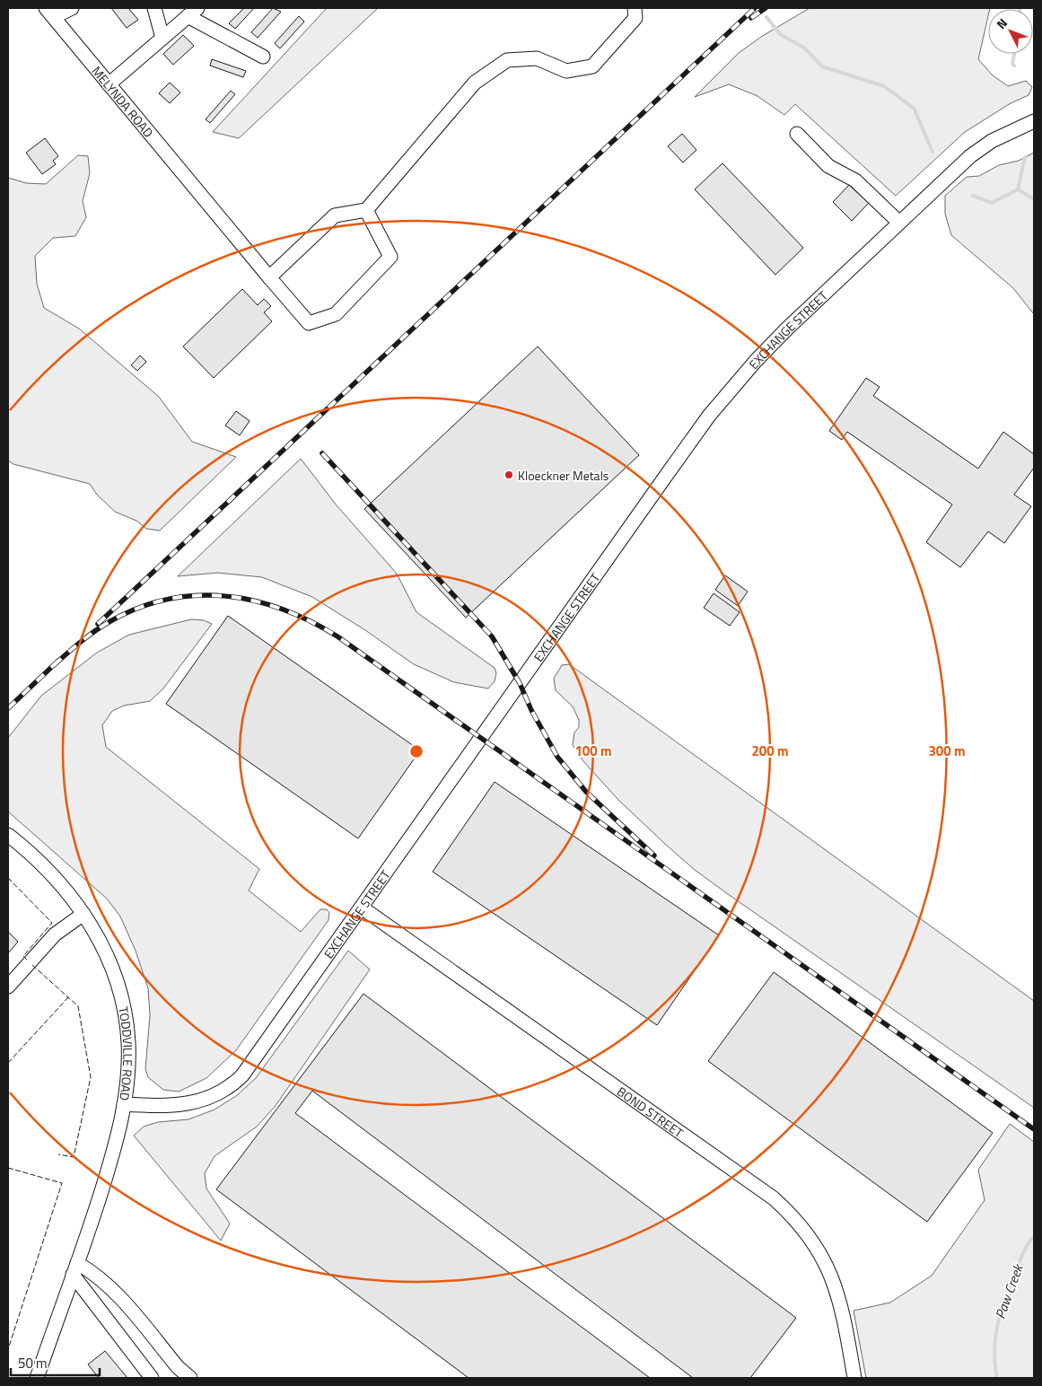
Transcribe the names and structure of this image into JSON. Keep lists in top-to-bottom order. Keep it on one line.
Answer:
{"streets":{"street":["MELYNDA ROAD","EXCHANGE STREET","TODDVILLE ROAD","BOND STREET"]},"crossings":[["EXCHANGE STREET","TODDVILLE ROAD"],["EXCHANGE STREET","BOND STREET"]],"water":["Paw Creek"],"places":["Kloeckner Metals"],"scale_bar":"50 m","north":"top left","rings":["100 m","200 m","300 m"]}
